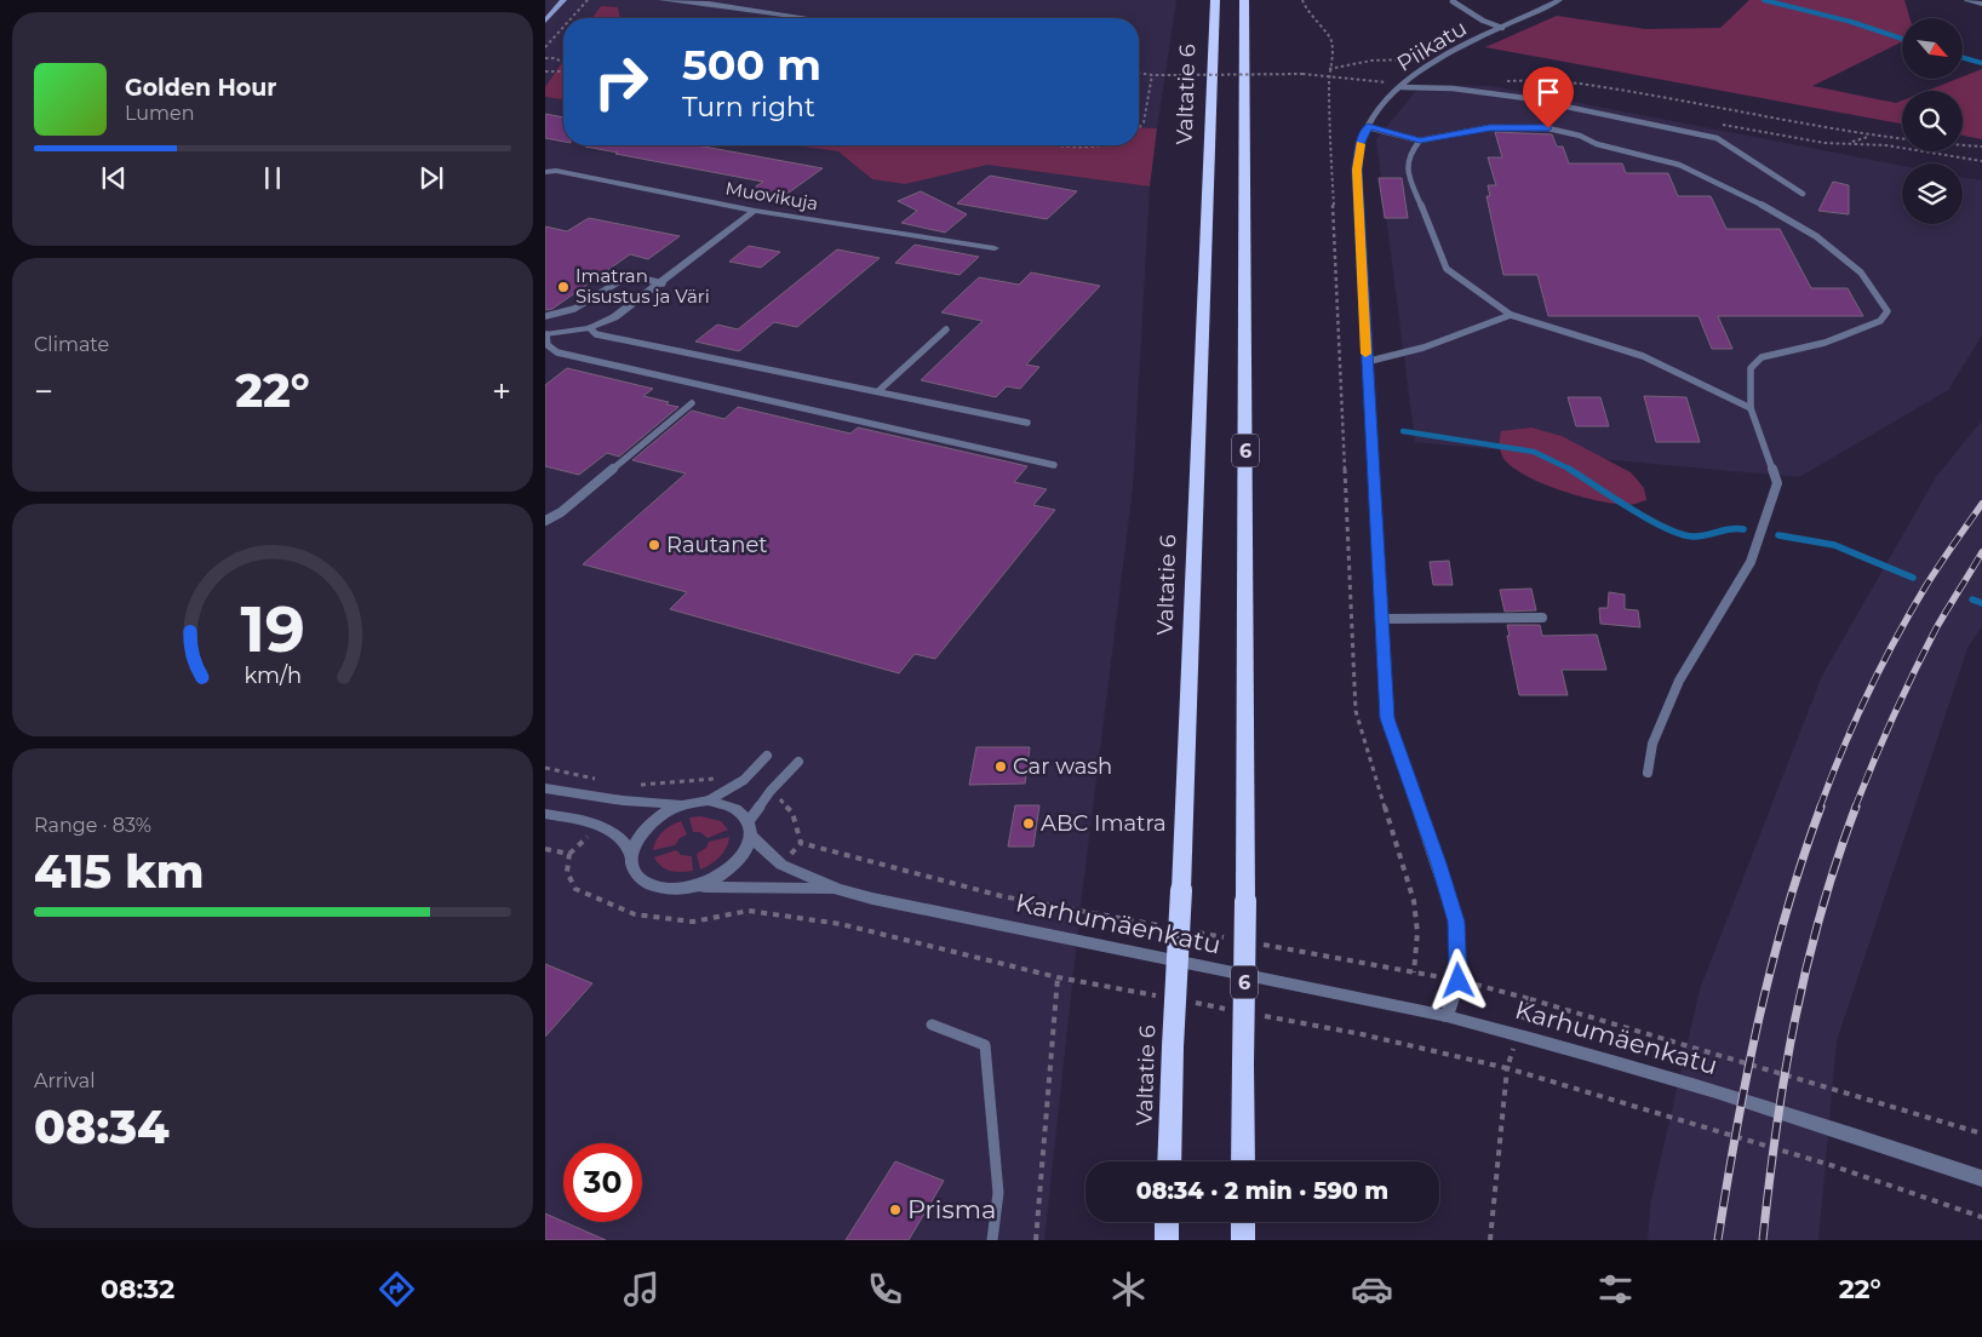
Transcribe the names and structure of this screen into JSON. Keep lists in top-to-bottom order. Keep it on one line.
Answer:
{"streets":{"highway":["Valtatie 6","6"],"street":["Piikatu","Muovikuja","Karhumäenkatu"]},"crossings":[["Piikatu","Karhumäenkatu"]],"places":["Imatran Sisustus ja Väri","Rautanet","Car wash","ABC Imatra","Prisma"],"north":"bottom right","page":{"turn":["500 m","Turn right"],"song":["Golden Hour","Lumen"],"tile":["Climate",["Range · 83%","415 km"],["Arrival","08:34"]],"heat":["−","22°","+"],"limit":"30","trip":"08:34 · 2 min · 590 m","tabs":["08:32","22°"],"gauge":["19","km/h"]}}
